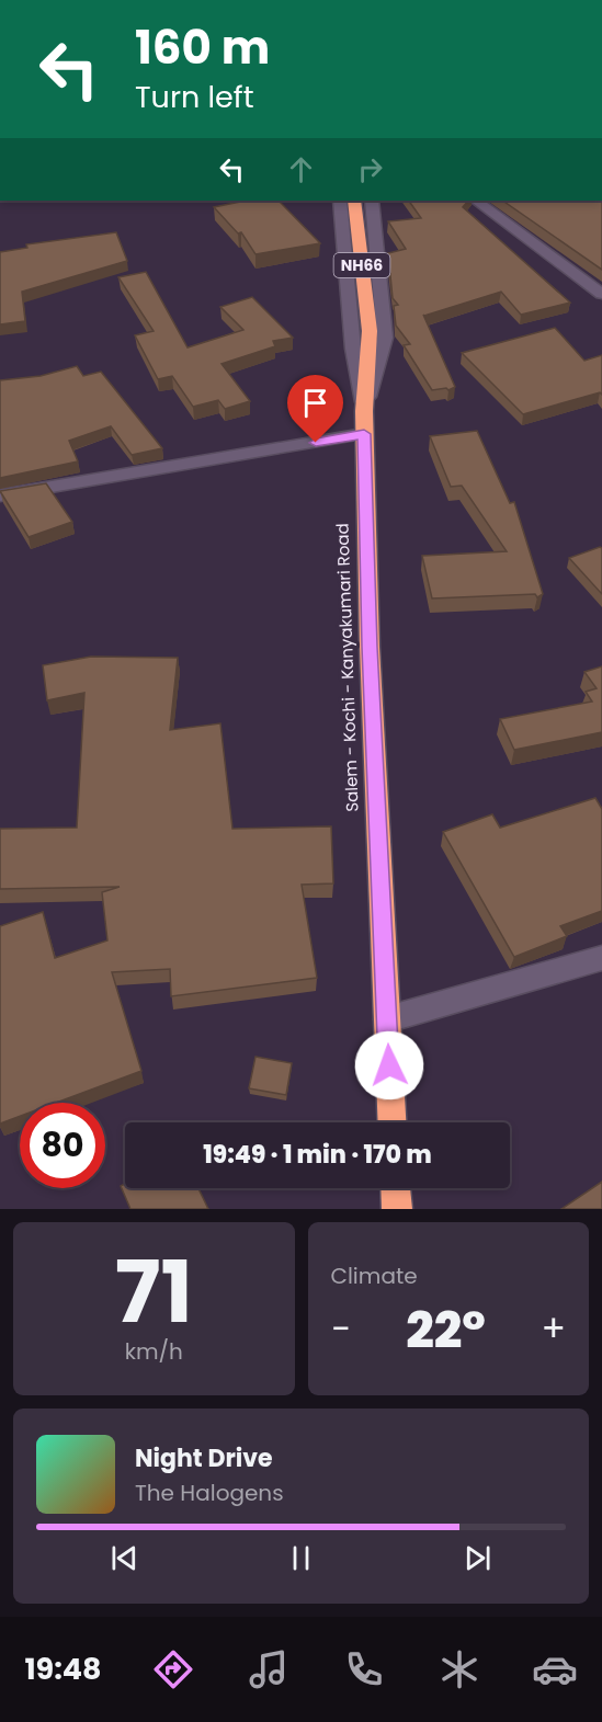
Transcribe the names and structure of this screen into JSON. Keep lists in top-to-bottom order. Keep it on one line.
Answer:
{"streets":{"highway":["NH66","Salem - Kochi - Kanyakumari Road"]},"page":{"turn":["160 m","Turn left"],"limit":"80","trip":"19:49 · 1 min · 170 m","tile":[["71","km/h"],"Climate"],"heat":["−","22°","+"],"song":["Night Drive","The Halogens"],"tabs":"19:48"}}
